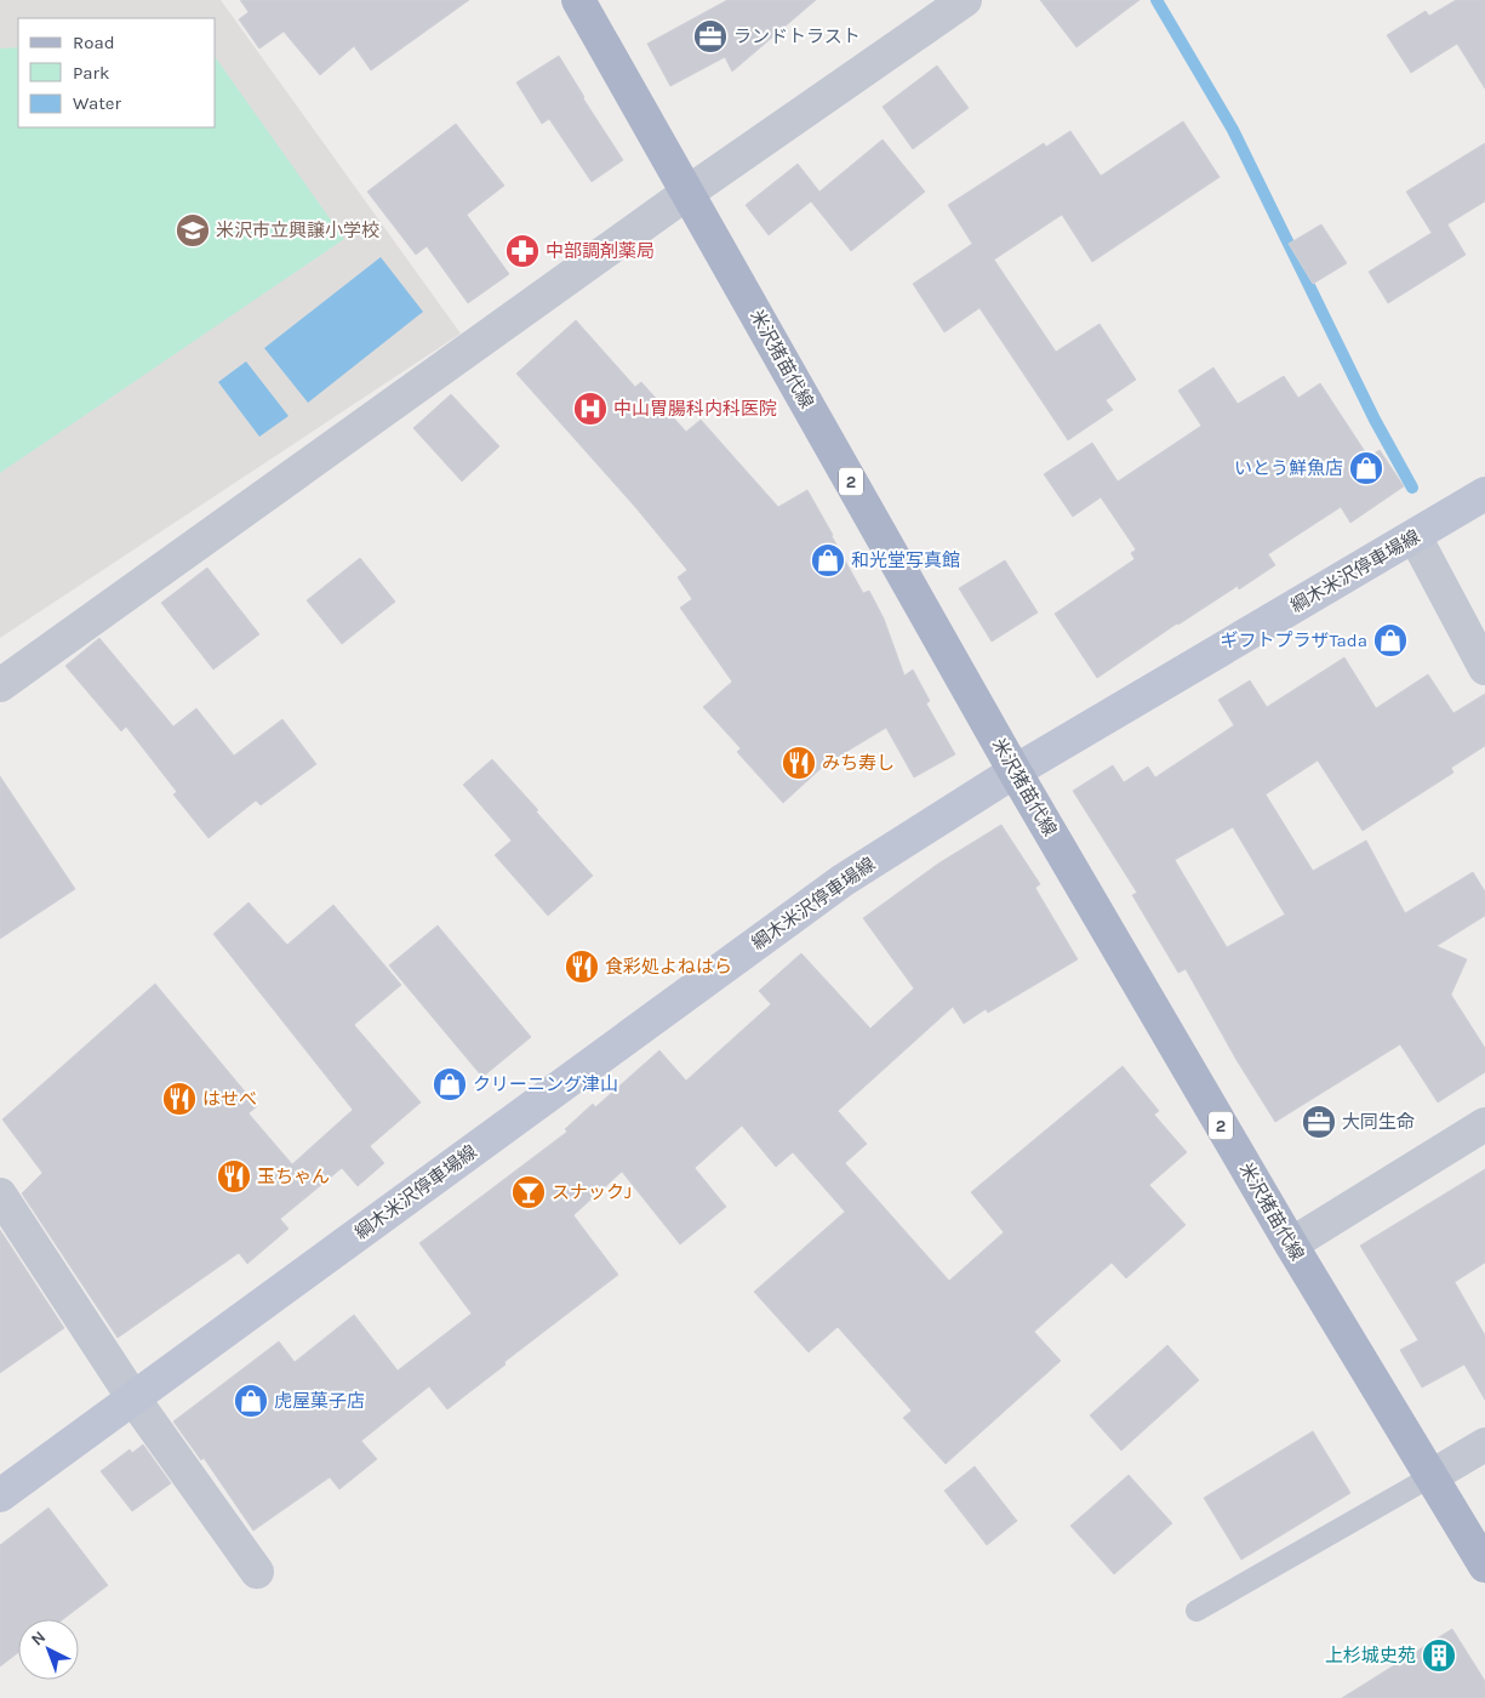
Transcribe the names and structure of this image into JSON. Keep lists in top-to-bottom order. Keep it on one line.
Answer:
{"streets":{"main road":["米沢猪苗代線","2","綱木米沢停車場線"]},"crossings":[["米沢猪苗代線","綱木米沢停車場線"]],"places":{"office":["ランドトラスト","大同生命"],"school or university":["米沢市立興譲小学校"],"pharmacy":["中部調剤薬局"],"hospital":["中山胃腸科内科医院"],"shop":["いとう鮮魚店","和光堂写真館","ギフトプラザTada","クリーニング津山","虎屋菓子店"],"restaurant":["みち寿し","食彩処よねはら","はせべ","玉ちゃん"],"bar":["スナックJ"],"building":["上杉城史苑"]},"legend":["Road","Park","Water"],"north":"top left"}
